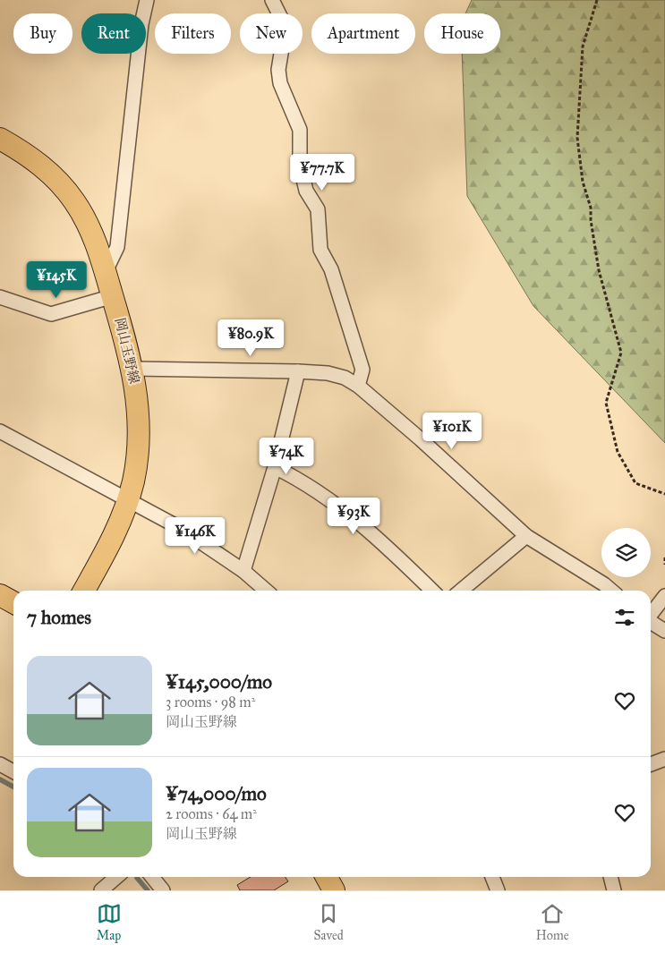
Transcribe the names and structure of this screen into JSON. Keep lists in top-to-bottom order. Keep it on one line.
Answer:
{"streets":{"main road":["岡山玉野線"]},"page":{"chip":["Buy","Rent","Filters","New","Apartment","House"],"price":["¥77.7K","¥145K","¥80.9K","¥101K","¥74K","¥93K","¥146K"],"heading":"7 homes","list":[{"name":"¥145,000/mo","note":"3 rooms · 98 m² · 岡山玉野線"},{"name":"¥74,000/mo","note":"2 rooms · 64 m² · 岡山玉野線"}],"tabs":["Map","Saved","Home"]}}
